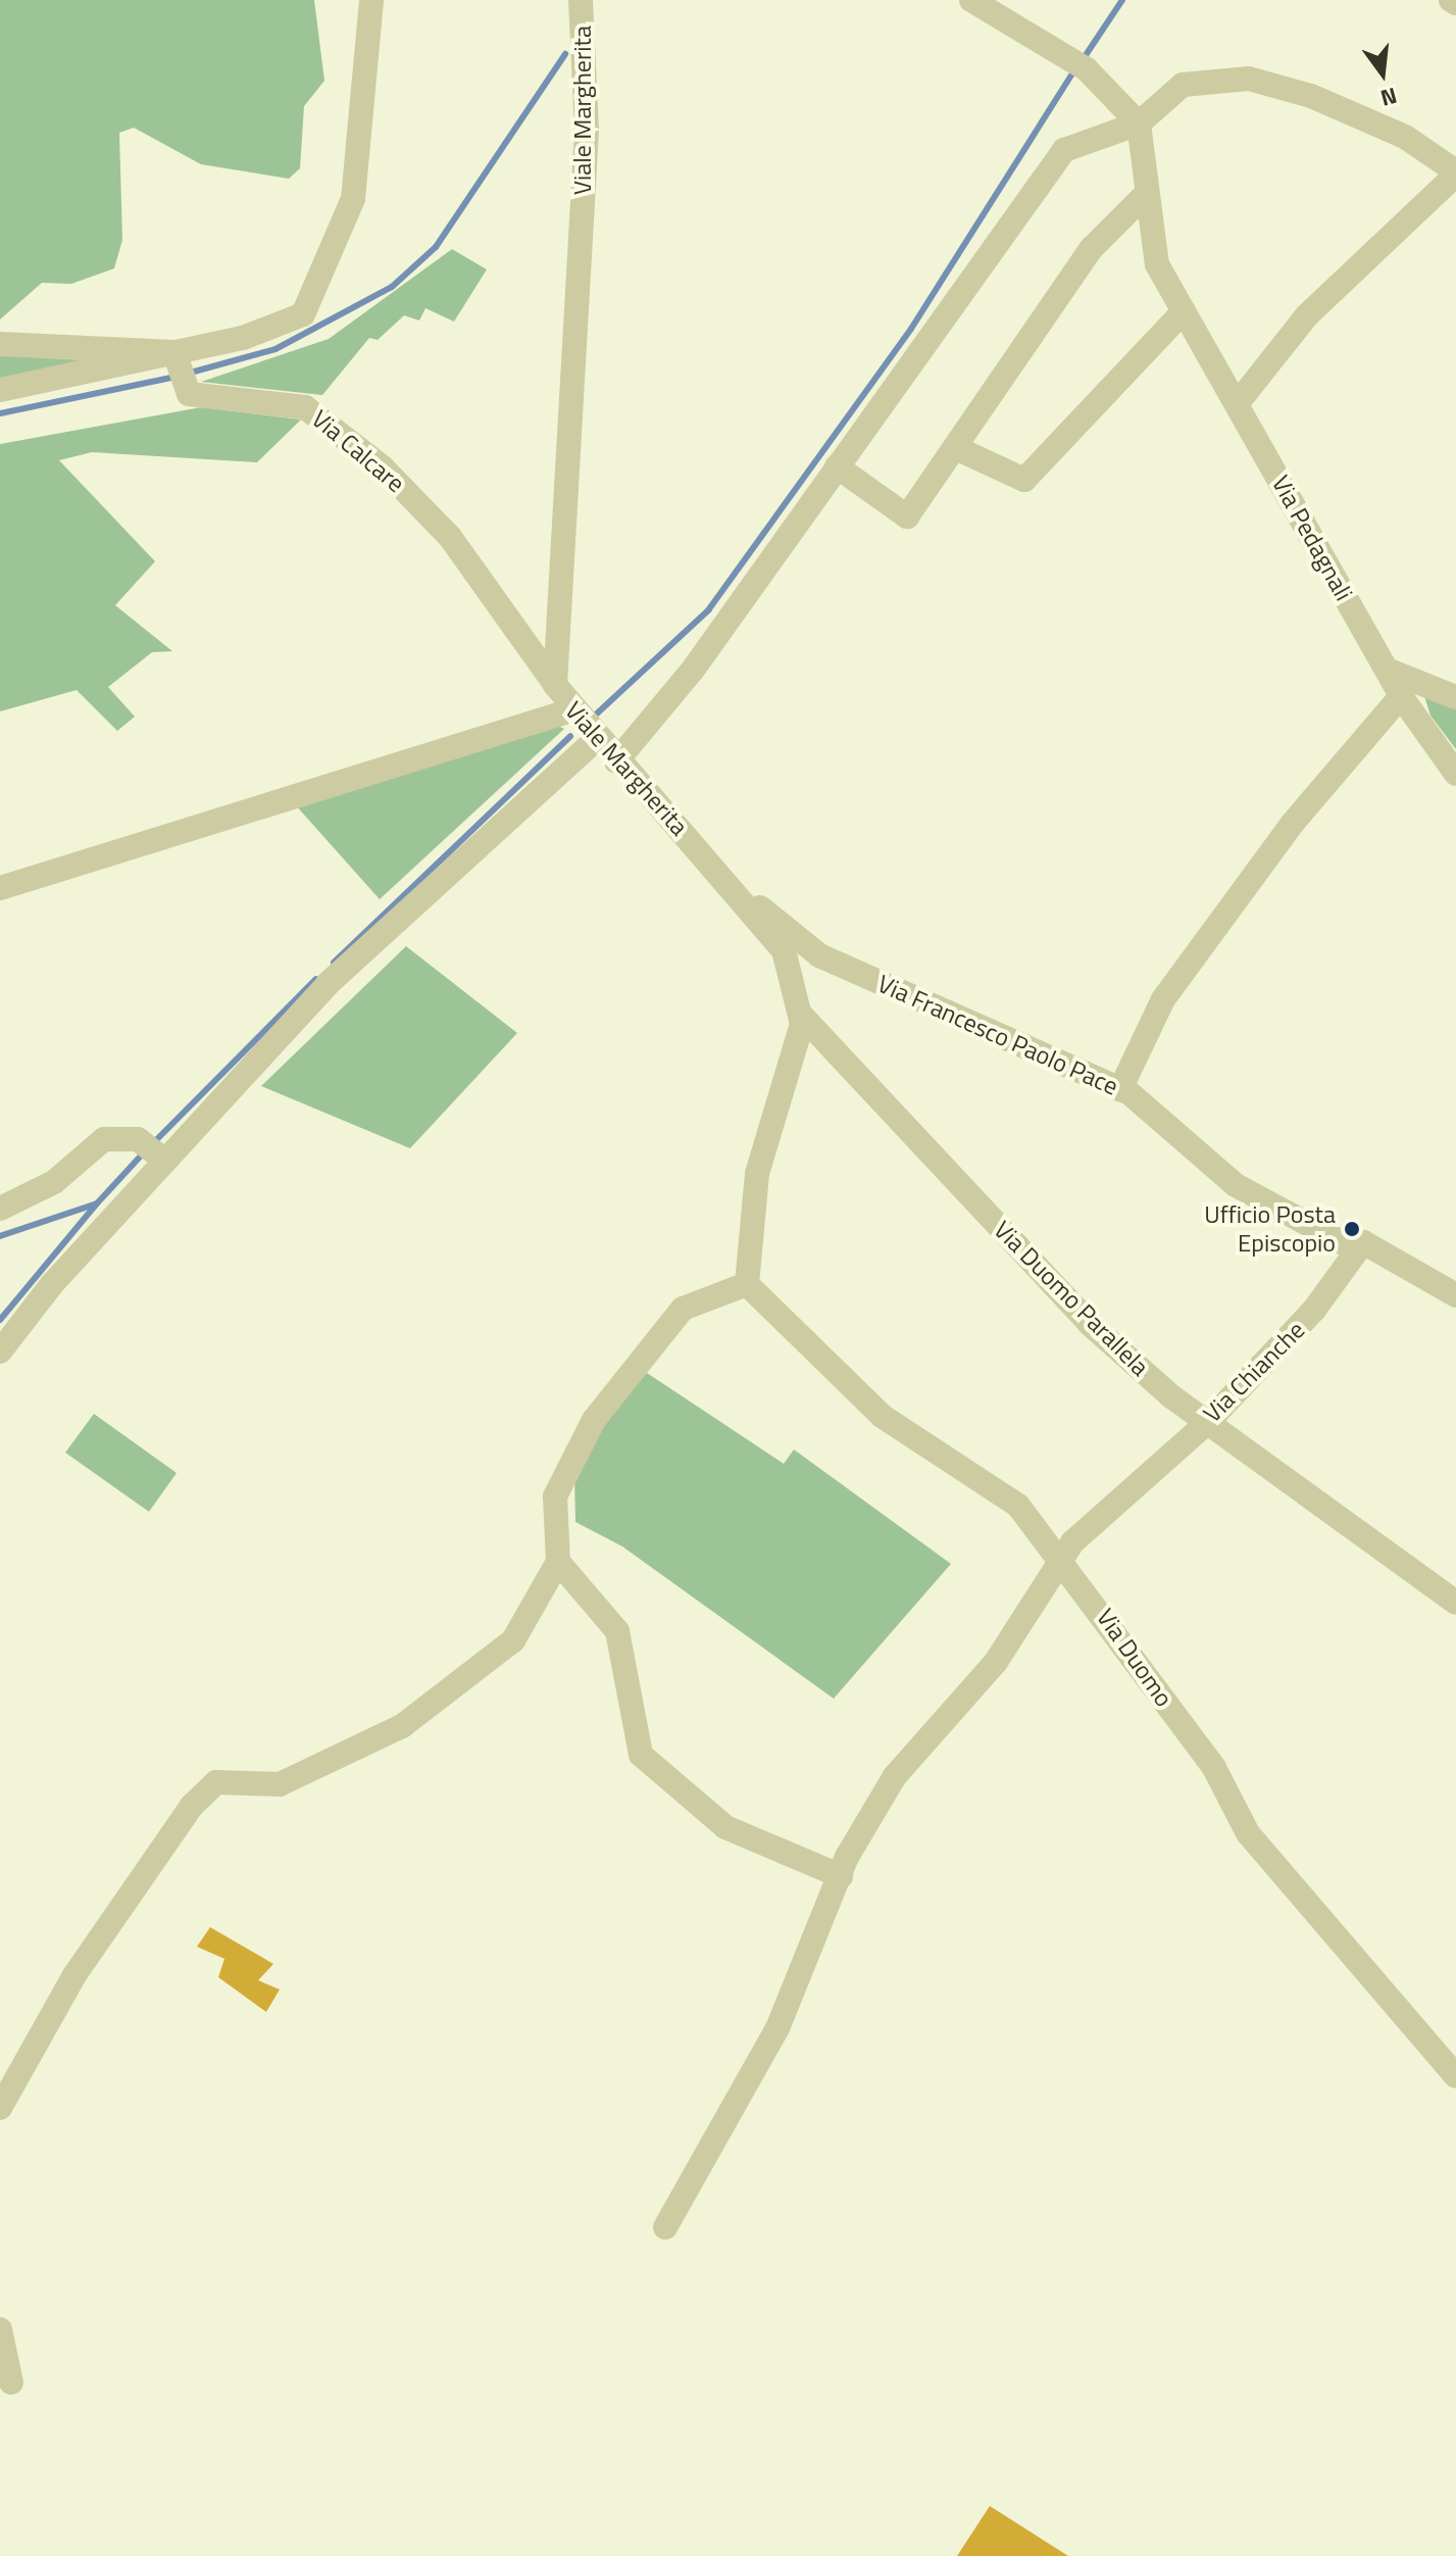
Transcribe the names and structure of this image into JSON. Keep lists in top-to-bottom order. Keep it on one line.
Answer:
{"streets":{"street":["Viale Margherita","Via Calcare","Via Pedagnali","Via Francesco Paolo Pace","Via Duomo Parallela","Via Chianche","Via Duomo"]},"crossings":[["Viale Margherita","Via Calcare"],["Viale Margherita","Via Francesco Paolo Pace"],["Viale Margherita","Via Duomo Parallela"],["Viale Margherita","Via Duomo"],["Via Francesco Paolo Pace","Via Chianche"],["Via Duomo Parallela","Via Chianche"],["Via Chianche","Via Duomo"]],"places":["Ufficio Posta Episcopio"],"north":"bottom"}
